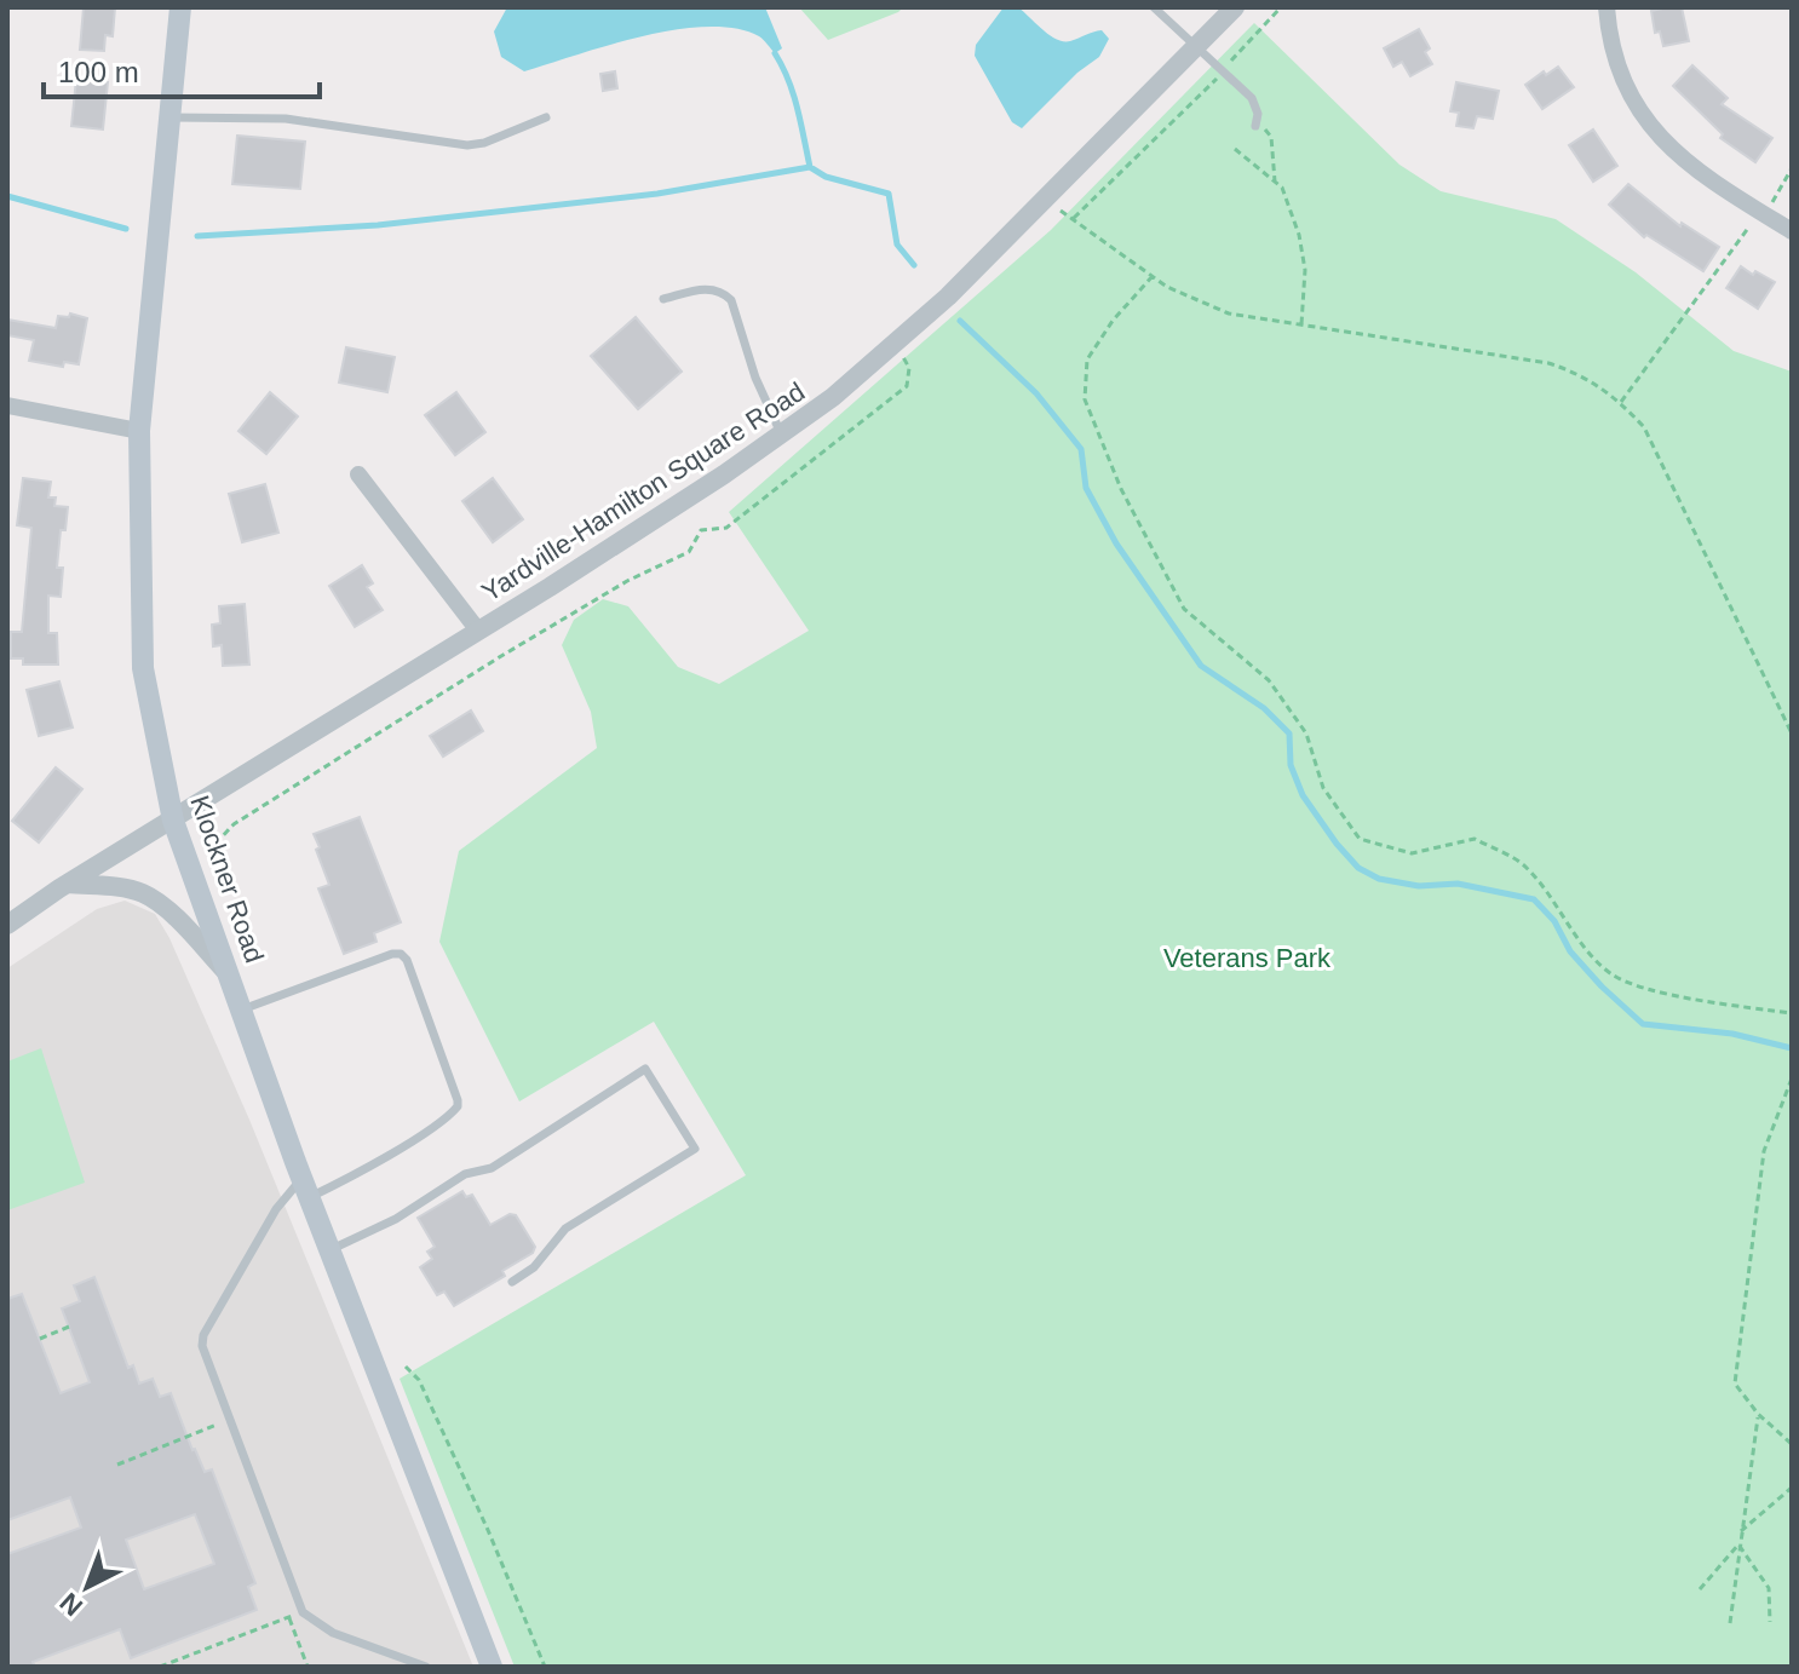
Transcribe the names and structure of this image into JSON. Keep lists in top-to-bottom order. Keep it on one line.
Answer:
{"streets":{"main road":["Klockner Road"],"street":["Yardville-Hamilton Square Road"]},"crossings":[["Yardville-Hamilton Square Road","Klockner Road"]],"parks":["Veterans Park"],"scale_bar":"100 m","north":"bottom left"}
